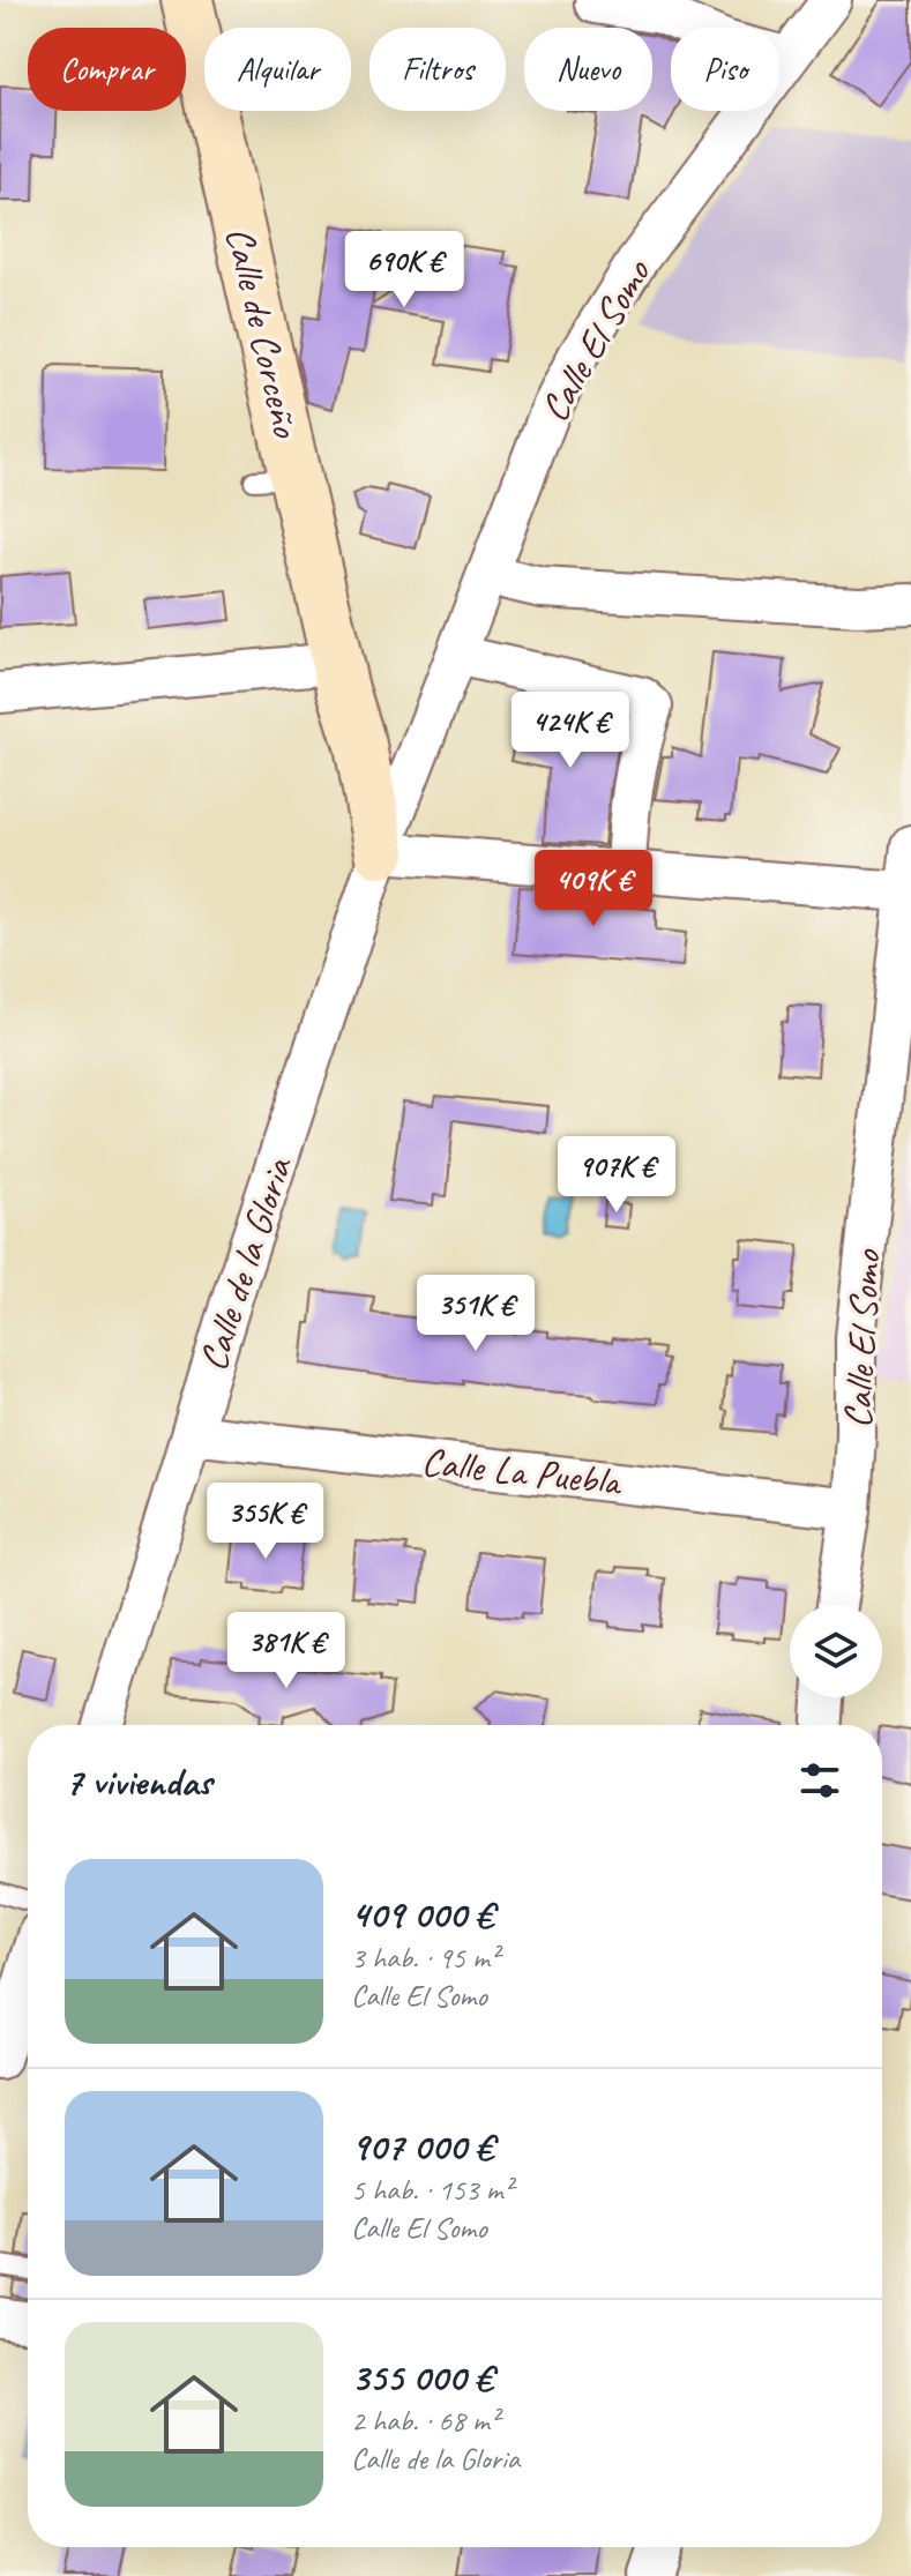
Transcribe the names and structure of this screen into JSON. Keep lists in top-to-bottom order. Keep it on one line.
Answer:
{"streets":{"main road":["Calle de Corceño"],"street":["Calle El Somo","Calle de la Gloria","Calle La Puebla"]},"crossings":[["Calle de Corceño","Calle El Somo"],["Calle de Corceño","Calle de la Gloria"],["Calle El Somo","Calle de la Gloria"],["Calle El Somo","Calle La Puebla"],["Calle de la Gloria","Calle La Puebla"]],"page":{"chip":["Comprar","Alquilar","Filtros","Nuevo","Piso"],"price":["690K €","424K €","409K €","907K €","351K €","355K €","381K €"],"heading":"7 viviendas","list":[{"name":"409 000 €","note":"3 hab. · 95 m² · Calle El Somo"},{"name":"907 000 €","note":"5 hab. · 153 m² · Calle El Somo"},{"name":"355 000 €","note":"2 hab. · 68 m² · Calle de la Gloria"}]}}
